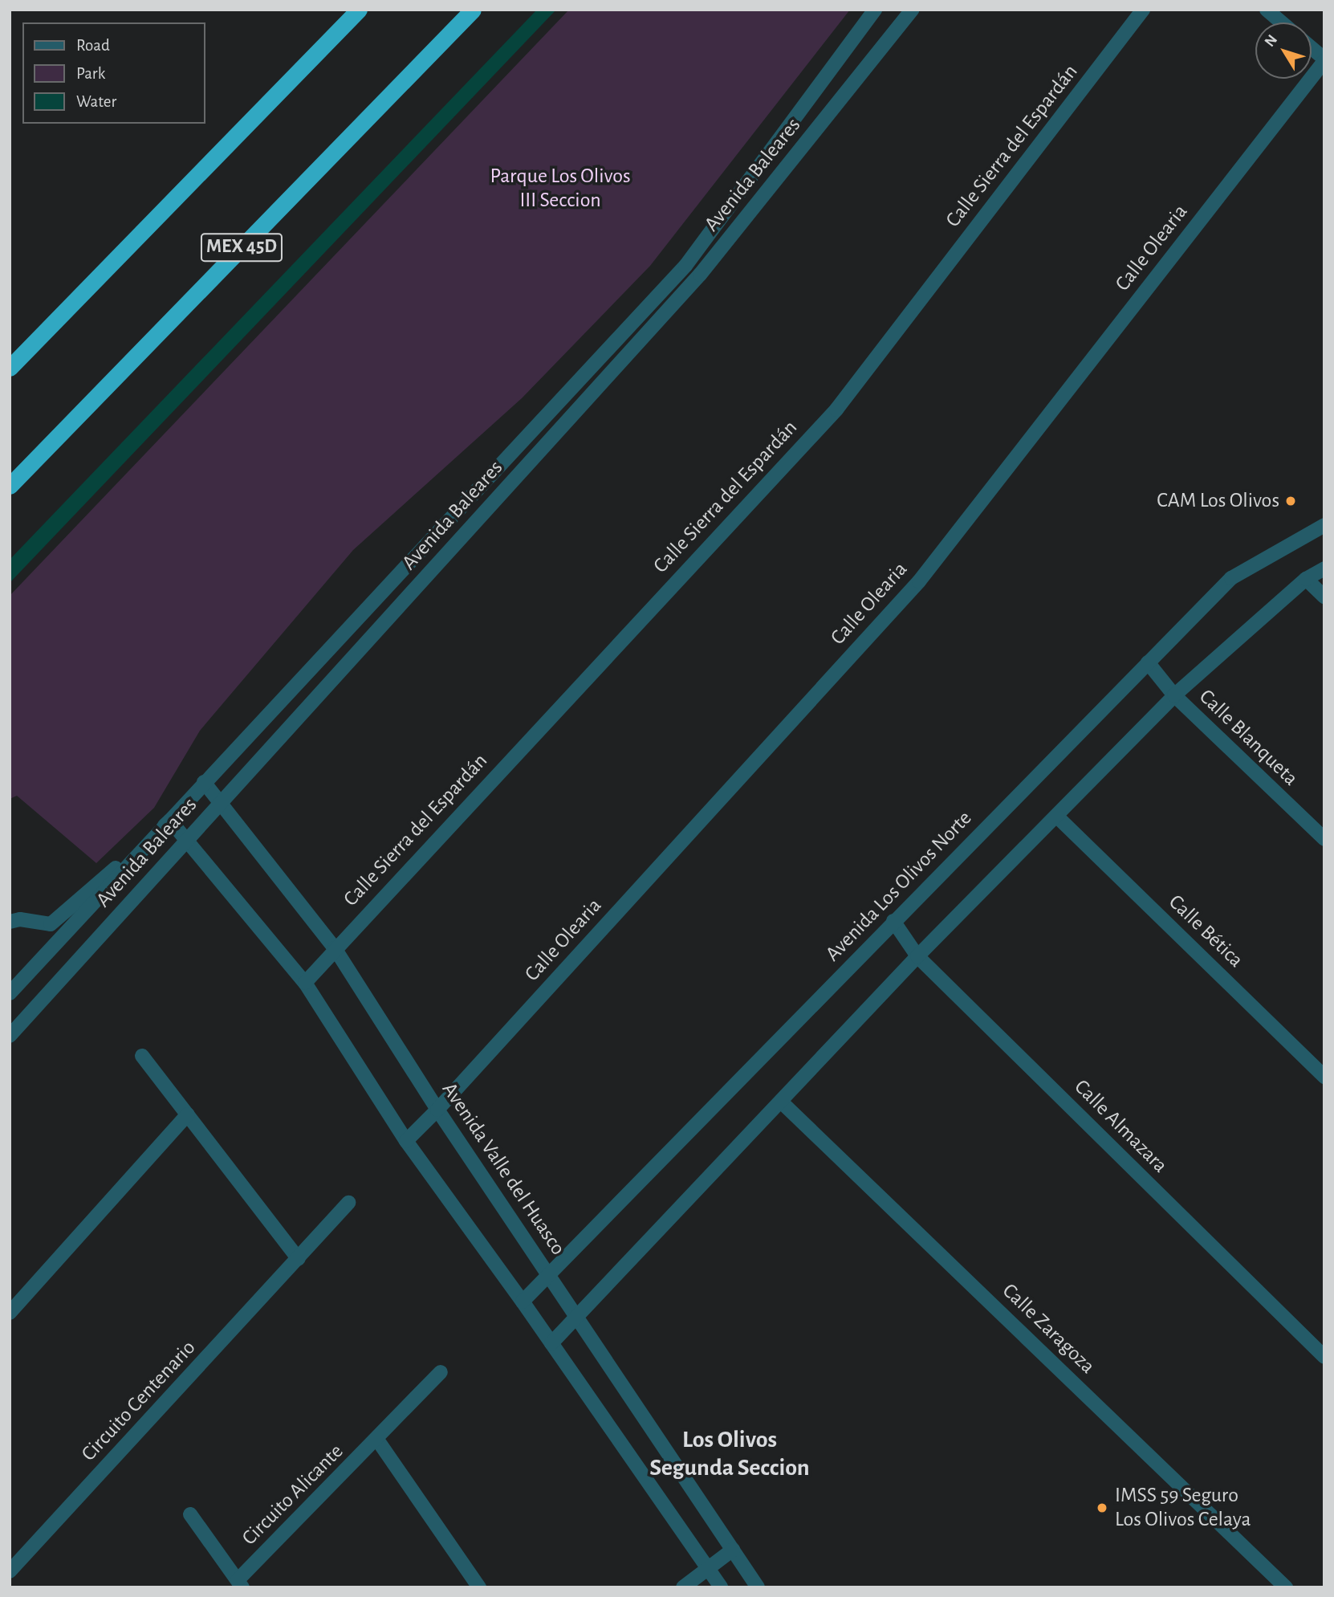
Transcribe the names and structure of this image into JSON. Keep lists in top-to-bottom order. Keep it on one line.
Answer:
{"streets":{"highway":["MEX 45D"],"street":["Calle Sierra del Espardán","Avenida Baleares","Calle Olearia","Calle Blanqueta","Avenida Los Olivos Norte","Calle Bética","Calle Almazara","Avenida Valle del Huasco","Calle Zaragoza","Circuito Centenario","Circuito Alicante"]},"crossings":[["Calle Sierra del Espardán","Avenida Valle del Huasco"],["Avenida Baleares","Avenida Valle del Huasco"],["Calle Olearia","Avenida Valle del Huasco"],["Calle Blanqueta","Avenida Los Olivos Norte"],["Avenida Los Olivos Norte","Calle Almazara"],["Avenida Los Olivos Norte","Avenida Valle del Huasco"]],"districts":["Los Olivos Segunda Seccion"],"parks":["Parque Los Olivos III Seccion"],"places":["CAM Los Olivos","IMSS 59 Seguro Los Olivos Celaya"],"legend":["Road","Park","Water"],"north":"top left"}
